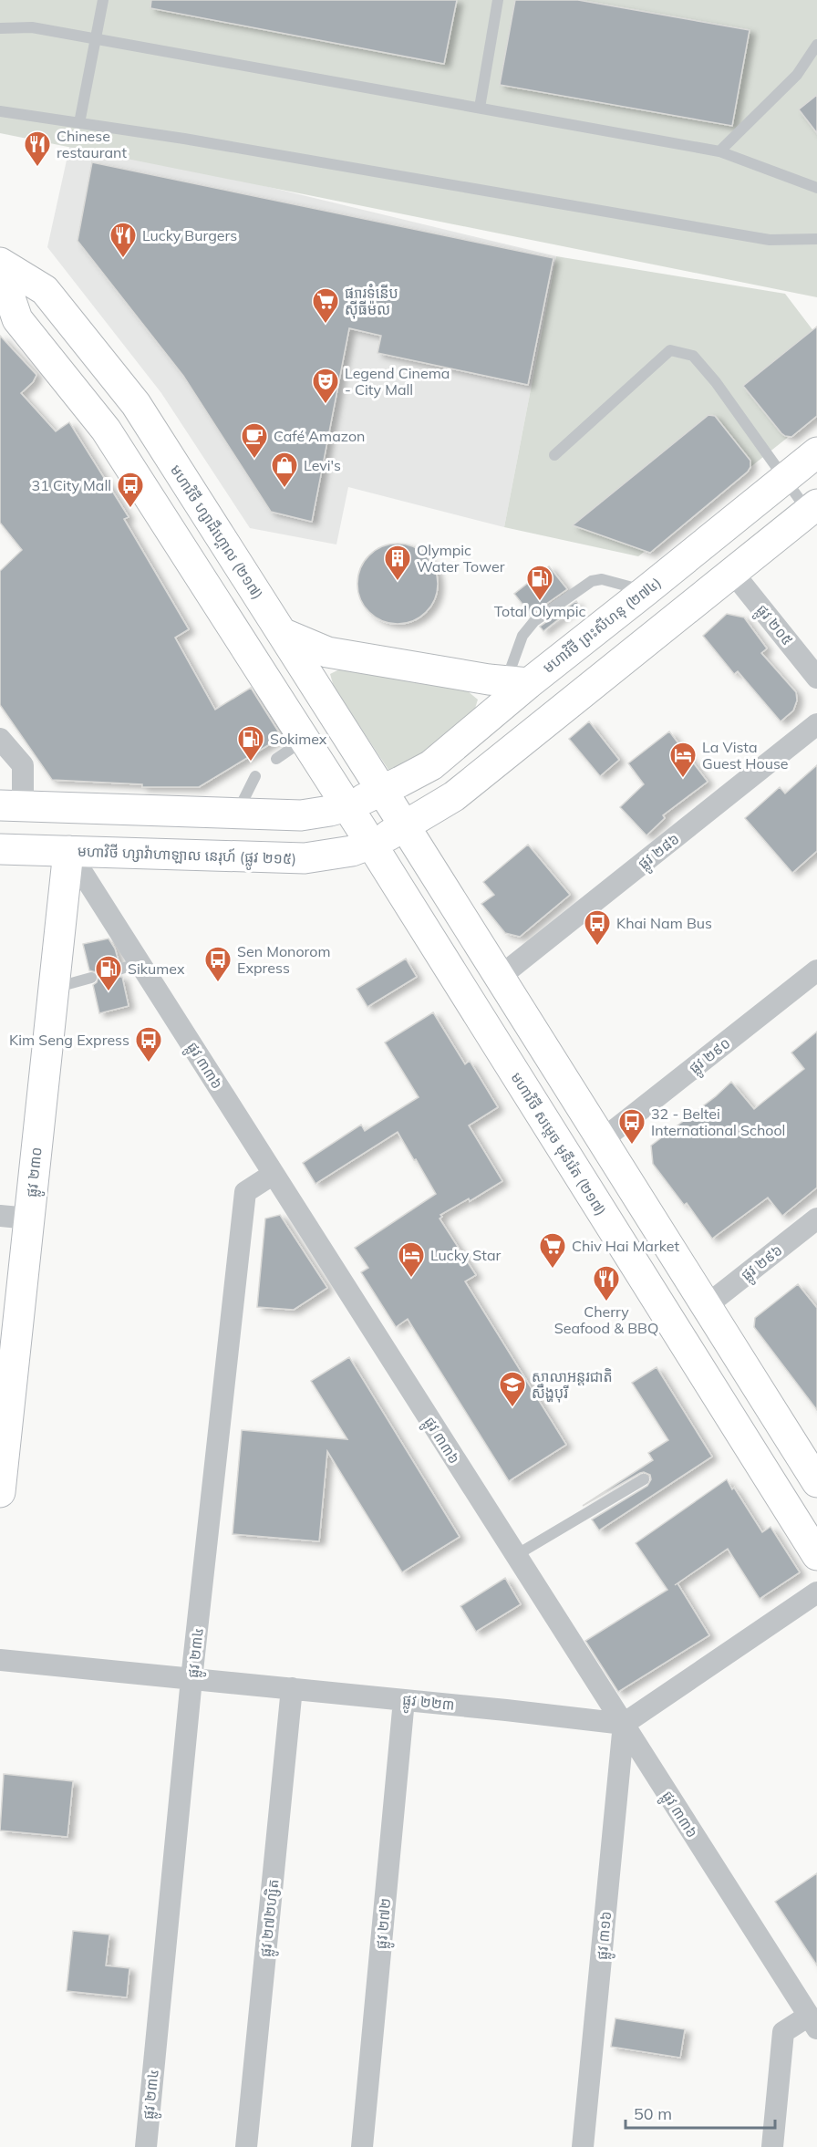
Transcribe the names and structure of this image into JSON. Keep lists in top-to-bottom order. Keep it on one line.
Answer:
{"streets":{"main road":["មហាវិថី ហ្សាដឹហ្គោល (២១៧)","មហាវិថី ព្រះសីហនុ (២៧៤)","មហាវិថី ហ្សាវ៉ាហាឡាល នេរុហ៍ (ផ្លូវ ២១៥)","មហាវិថី សម្តេច មុនីរ៉េត (២១៧)","ផ្លូវ ២៣០"],"street":["ផ្លូវ ២០៥","ផ្លូវ ២៨៦","ផ្លូវ ២៩០","ផ្លូវ ៣៣៦","ផ្លូវ ២៩៦","ផ្លូវ ២៣៤","ផ្លូវ ២២៣","ផ្លូវ ២៧២ហ្សិត","ផ្លូវ ២៧២","ផ្លូវ ៣១៦"]},"crossings":[["មហាវិថី ហ្សាដឹហ្គោល (២១៧)","មហាវិថី ព្រះសីហនុ (២៧៤)"],["មហាវិថី ហ្សាដឹហ្គោល (២១៧)","មហាវិថី ហ្សាវ៉ាហាឡាល នេរុហ៍ (ផ្លូវ ២១៥)"],["មហាវិថី ហ្សាវ៉ាហាឡាល នេរុហ៍ (ផ្លូវ ២១៥)","ផ្លូវ ៣៣៦"],["មហាវិថី ហ្សាវ៉ាហាឡាល នេរុហ៍ (ផ្លូវ ២១៥)","មហាវិថី សម្តេច មុនីរ៉េត (២១៧)"],["មហាវិថី ហ្សាវ៉ាហាឡាល នេរុហ៍ (ផ្លូវ ២១៥)","ផ្លូវ ២៣០"],["ផ្លូវ ៣៣៦","ផ្លូវ ២៣០"],["ផ្លូវ ៣៣៦","ផ្លូវ ២៣៤"],["ផ្លូវ ៣៣៦","ផ្លូវ ២២៣"],["ផ្លូវ ៣៣៦","ផ្លូវ ៣១៦"],["ផ្លូវ ២៣៤","ផ្លូវ ២២៣"],["ផ្លូវ ២២៣","ផ្លូវ ២៧២ហ្សិត"],["ផ្លូវ ២២៣","ផ្លូវ ២៧២"],["ផ្លូវ ២២៣","ផ្លូវ ៣១៦"]],"places":{"restaurant":["Chinese restaurant","Lucky Burgers","Cherry Seafood & BBQ"],"supermarket":["ផ្សារទំនើប ស៊ីធីម៉ល","Chiv Hai Market"],"theatre":["Legend Cinema - City Mall"],"cafe":["Café Amazon"],"shop":["Levi's"],"bus stop":["31 City Mall","Khai Nam Bus","Sen Monorom Express","Kim Seng Express","32 - Beltei International School"],"building":["Olympic Water Tower"],"fuel station":["Total Olympic","Sokimex","Sikumex"],"hotel":["La Vista Guest House","Lucky Star"],"school or university":["សាលាអន្តរជាតិ សឹង្ហបុរី"]},"scale_bar":"50 m"}
